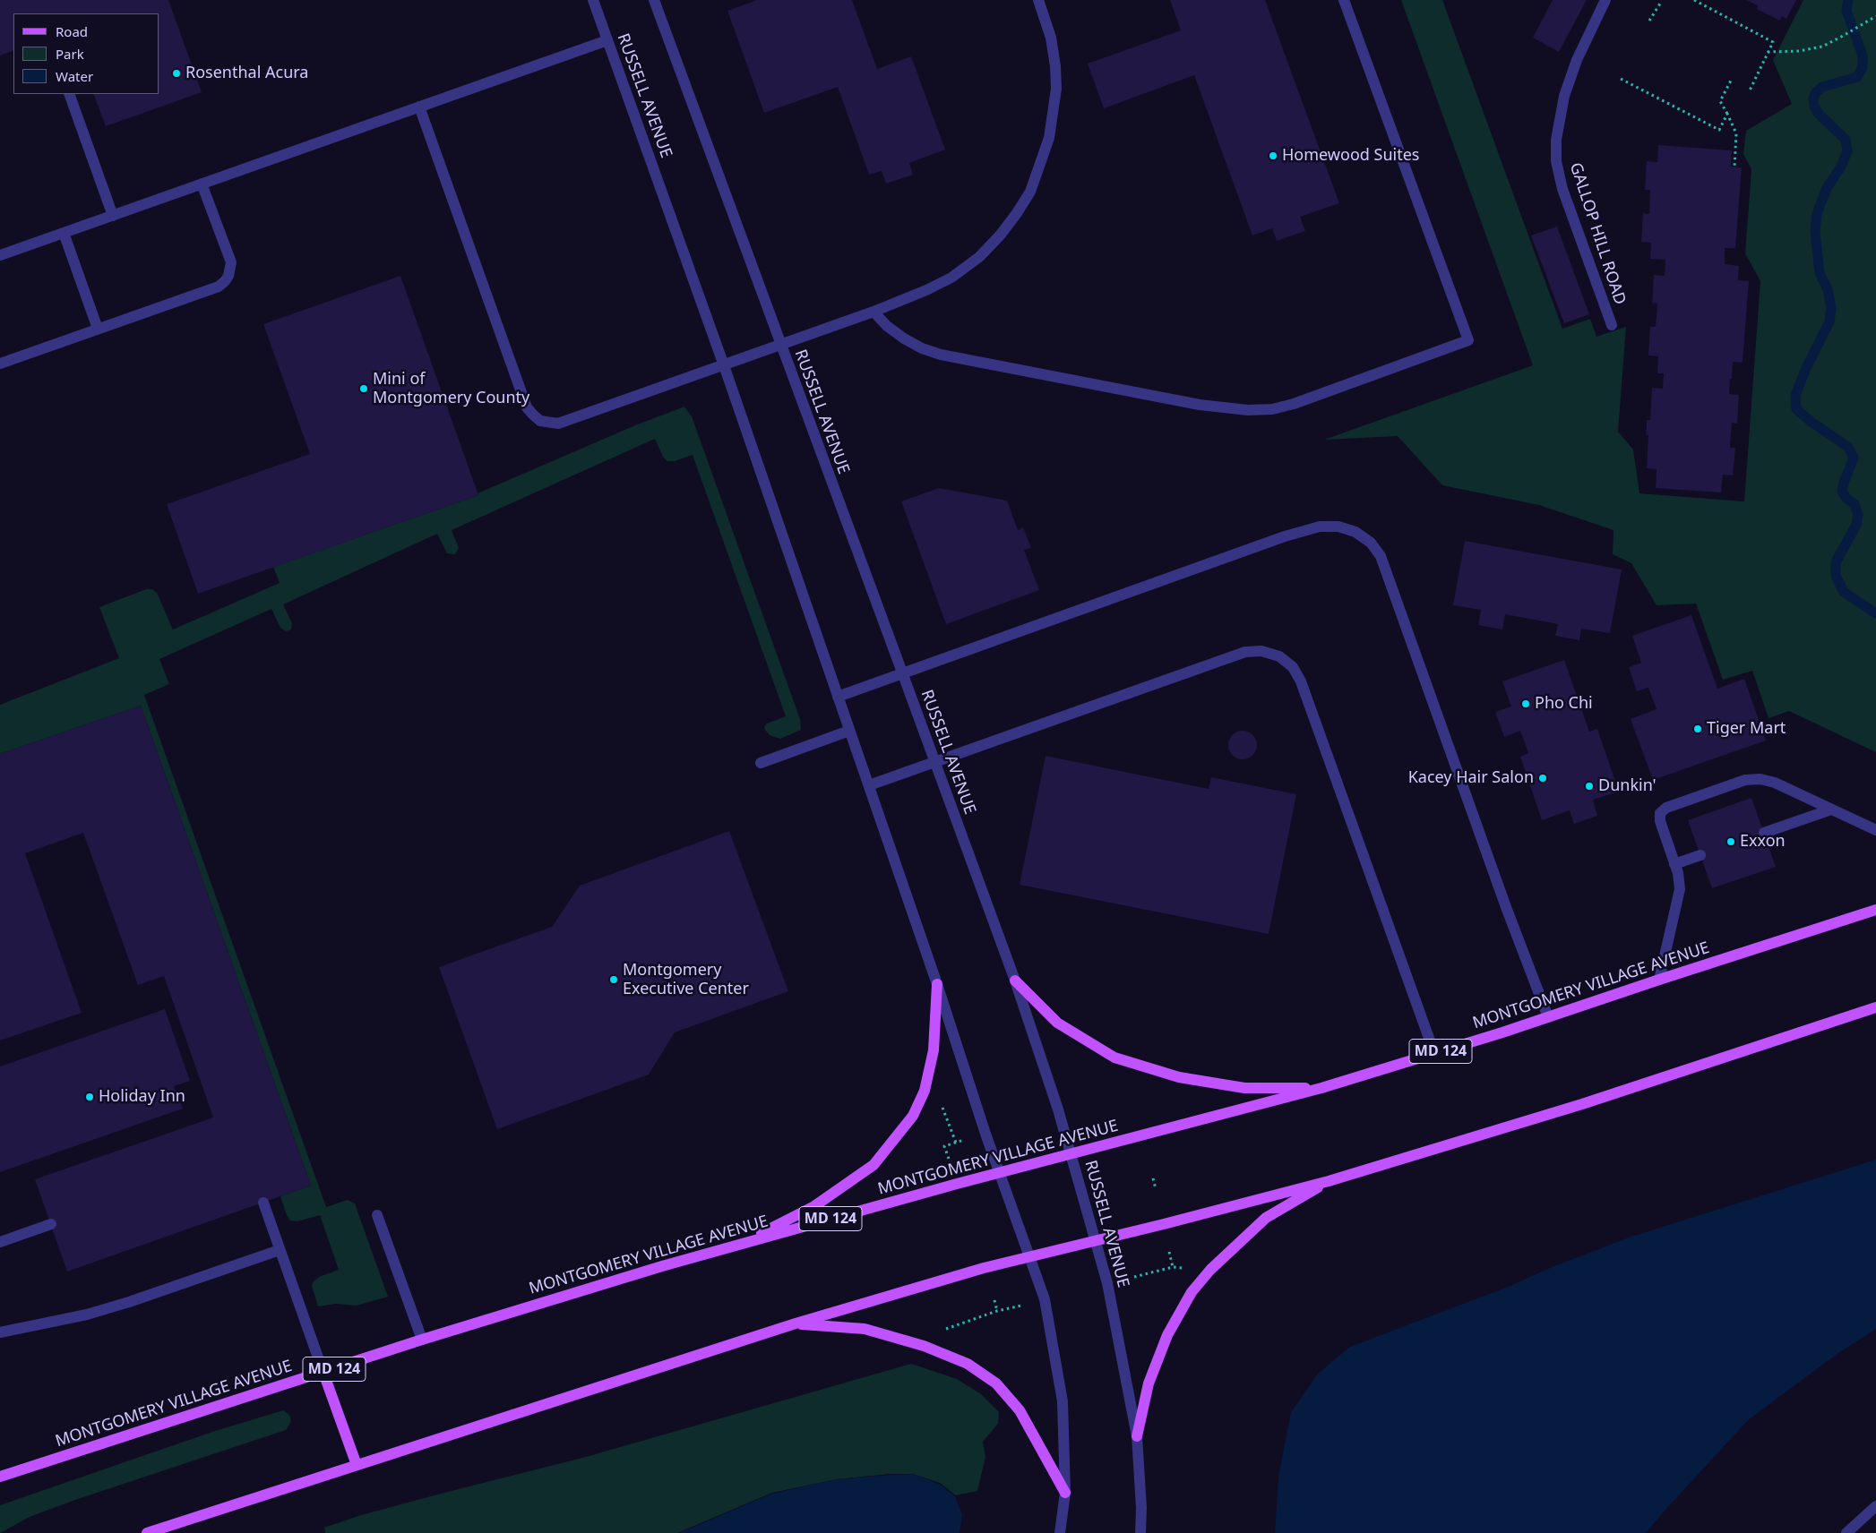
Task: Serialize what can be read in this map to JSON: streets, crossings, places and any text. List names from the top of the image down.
{
  "streets": {
    "main road": ["MONTGOMERY VILLAGE AVENUE", "MD 124"],
    "street": ["RUSSELL AVENUE", "GALLOP HILL ROAD"]
  },
  "crossings": [
    ["RUSSELL AVENUE", "MONTGOMERY VILLAGE AVENUE"]
  ],
  "places": [
    "Rosenthal Acura",
    "Homewood Suites",
    "Mini of Montgomery County",
    "Pho Chi",
    "Tiger Mart",
    "Kacey Hair Salon",
    "Dunkin'",
    "Exxon",
    "Montgomery Executive Center",
    "Holiday Inn"
  ],
  "legend": ["Road", "Park", "Water"]
}
